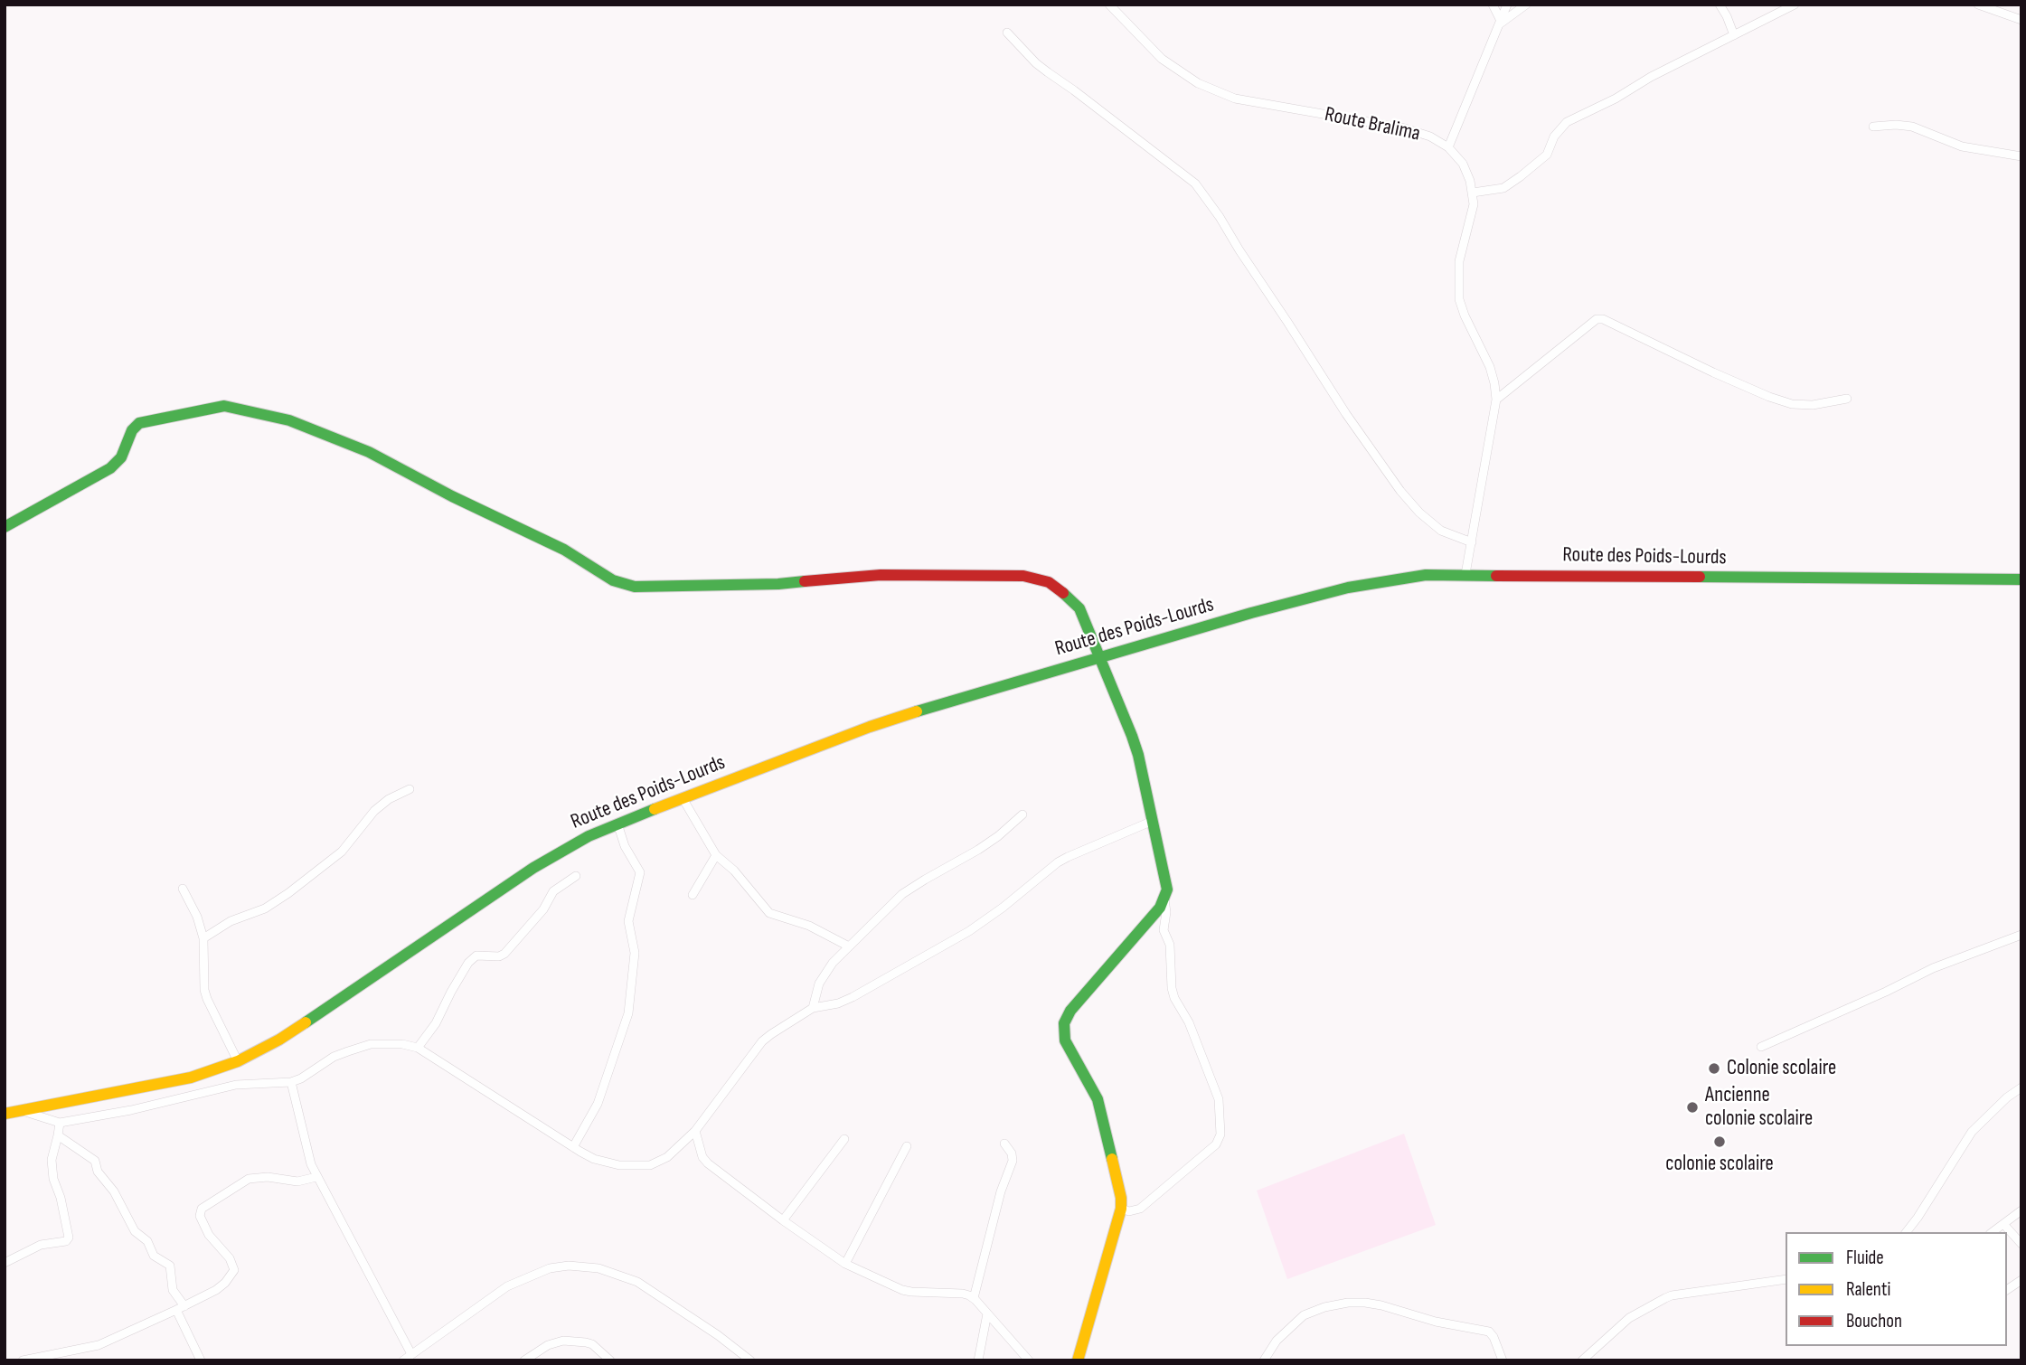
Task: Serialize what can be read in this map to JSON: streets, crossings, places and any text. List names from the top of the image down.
{
  "streets": {
    "street": ["Route Bralima", "Route des Poids-Lourds"]
  },
  "crossings": [
    ["Route Bralima", "Route des Poids-Lourds"]
  ],
  "places": ["Colonie scolaire", "Ancienne colonie scolaire", "colonie scolaire"],
  "legend": ["Fluide", "Ralenti", "Bouchon"]
}
